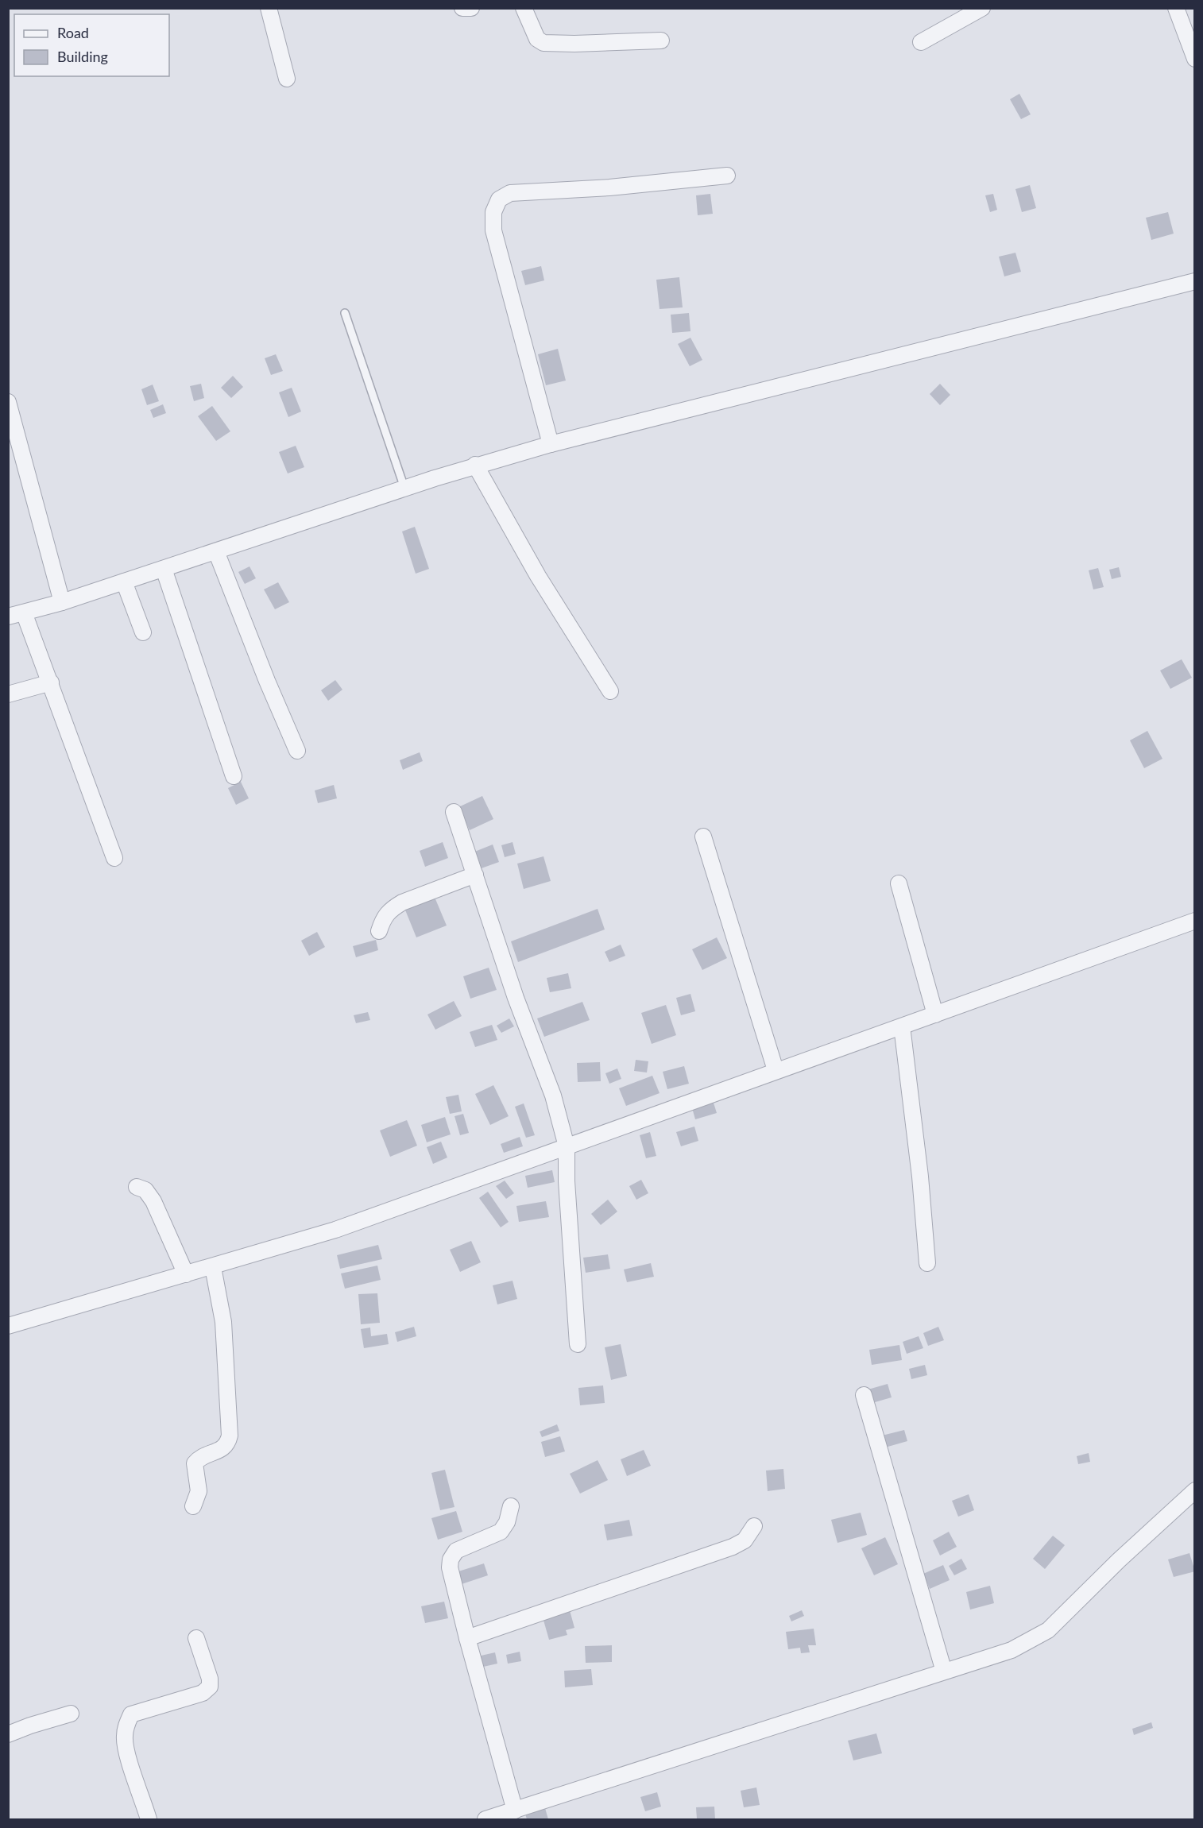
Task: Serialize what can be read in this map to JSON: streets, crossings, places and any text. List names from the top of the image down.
{
  "legend": ["Road", "Building"]
}
